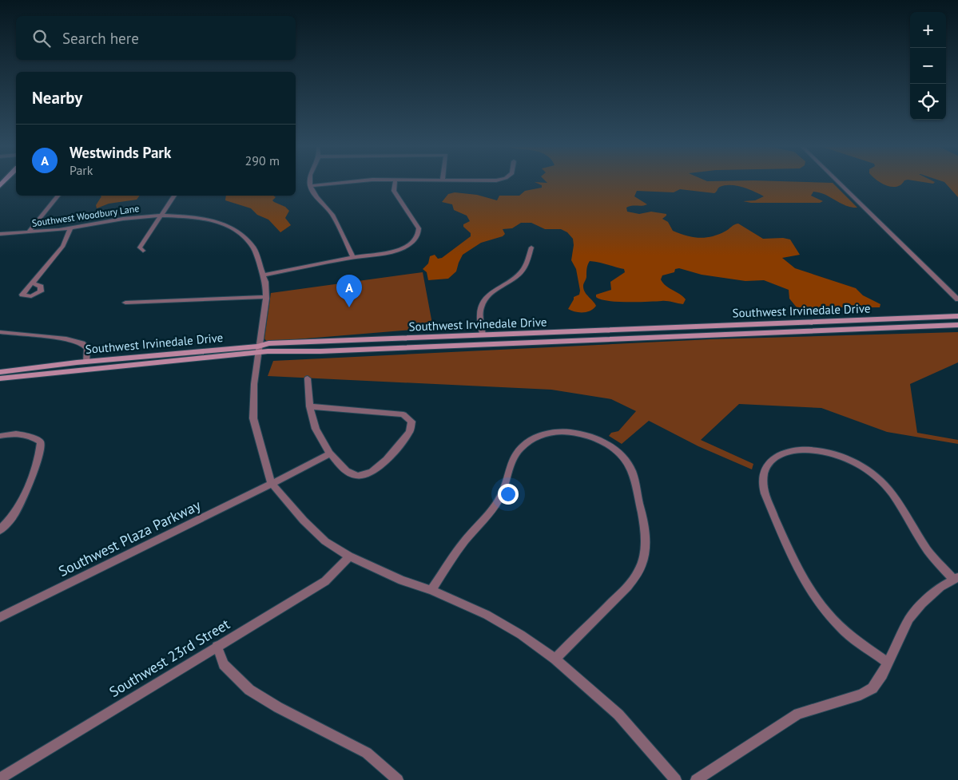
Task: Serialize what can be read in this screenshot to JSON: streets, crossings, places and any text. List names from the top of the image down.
{
  "streets": {
    "main road": ["Southwest Irvinedale Drive"],
    "street": ["Southwest Woodbury Lane", "Southwest Plaza Parkway", "Southwest 23rd Street"]
  },
  "crossings": [
    ["Southwest Woodbury Lane", "Southwest Irvinedale Drive"],
    ["Southwest Woodbury Lane", "Southwest Plaza Parkway"]
  ],
  "page": {
    "map_buttons": ["+", "−"],
    "search": "Search here",
    "heading": "Nearby",
    "list": [
      {
        "mark": "A",
        "name": "Westwinds Park",
        "note": "Park",
        "value": "290 m"
      }
    ],
    "pins": "A"
  }
}
